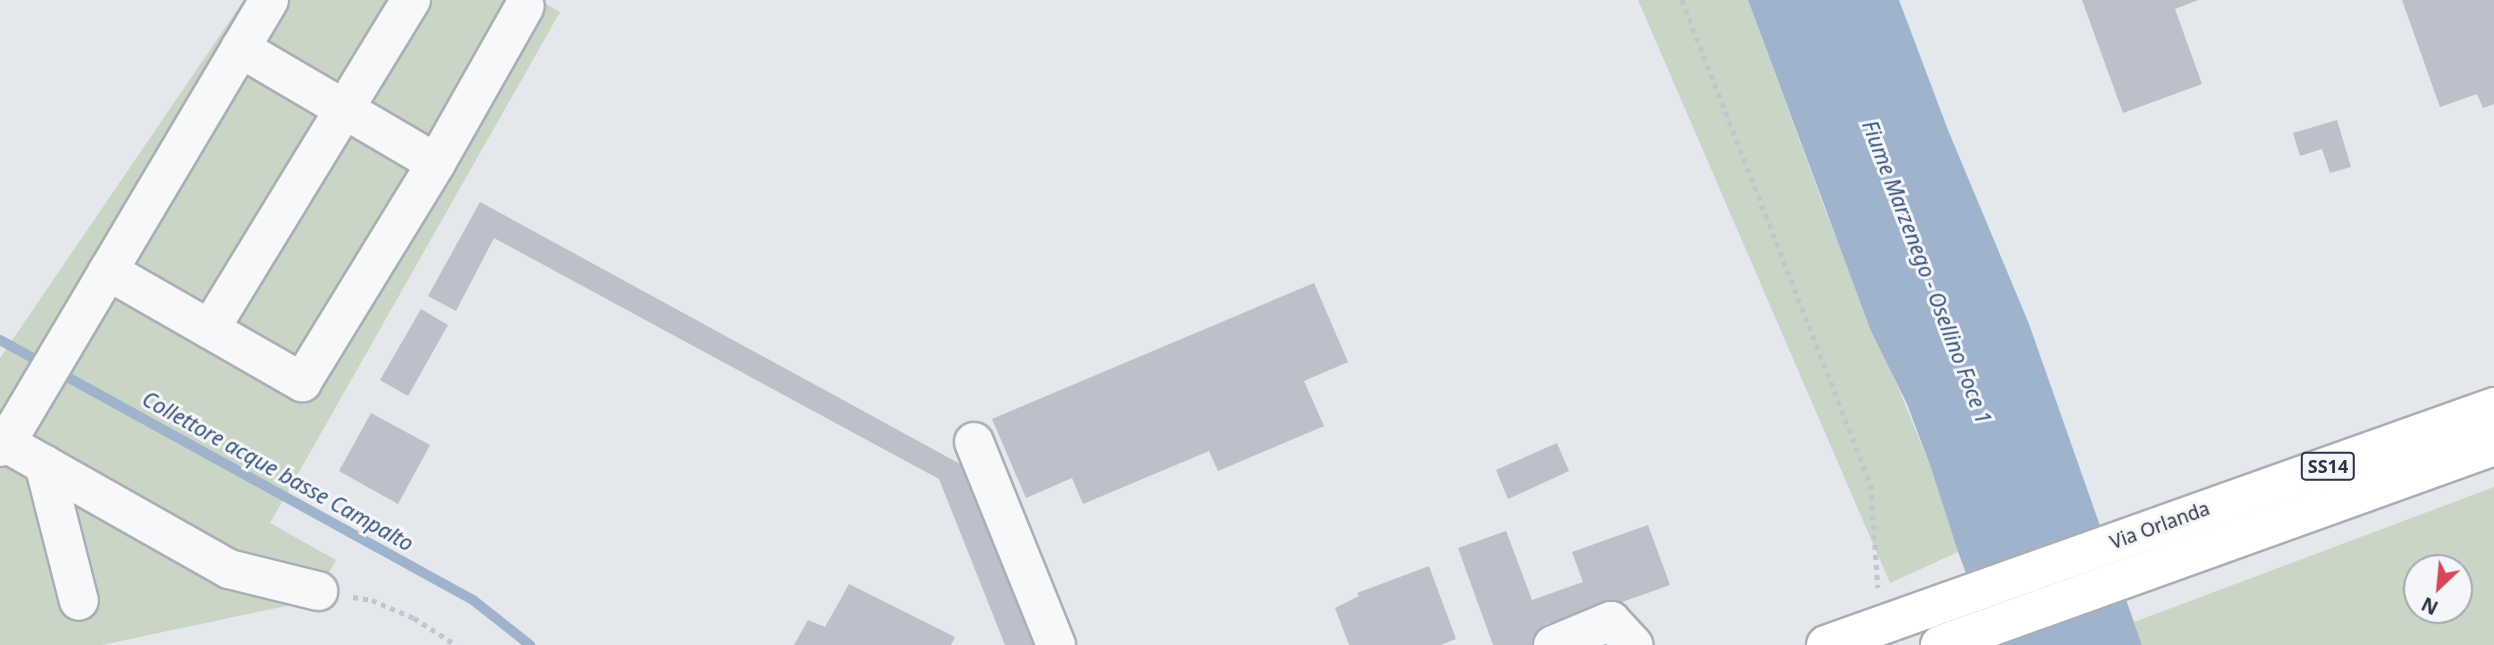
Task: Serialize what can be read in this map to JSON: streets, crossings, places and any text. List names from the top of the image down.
{
  "streets": {
    "main road": ["SS14", "Via Orlanda"]
  },
  "water": ["Fiume Marzenego - Osellino Foce 1", "Collettore acque basse Campalto"],
  "north": "bottom left"
}
